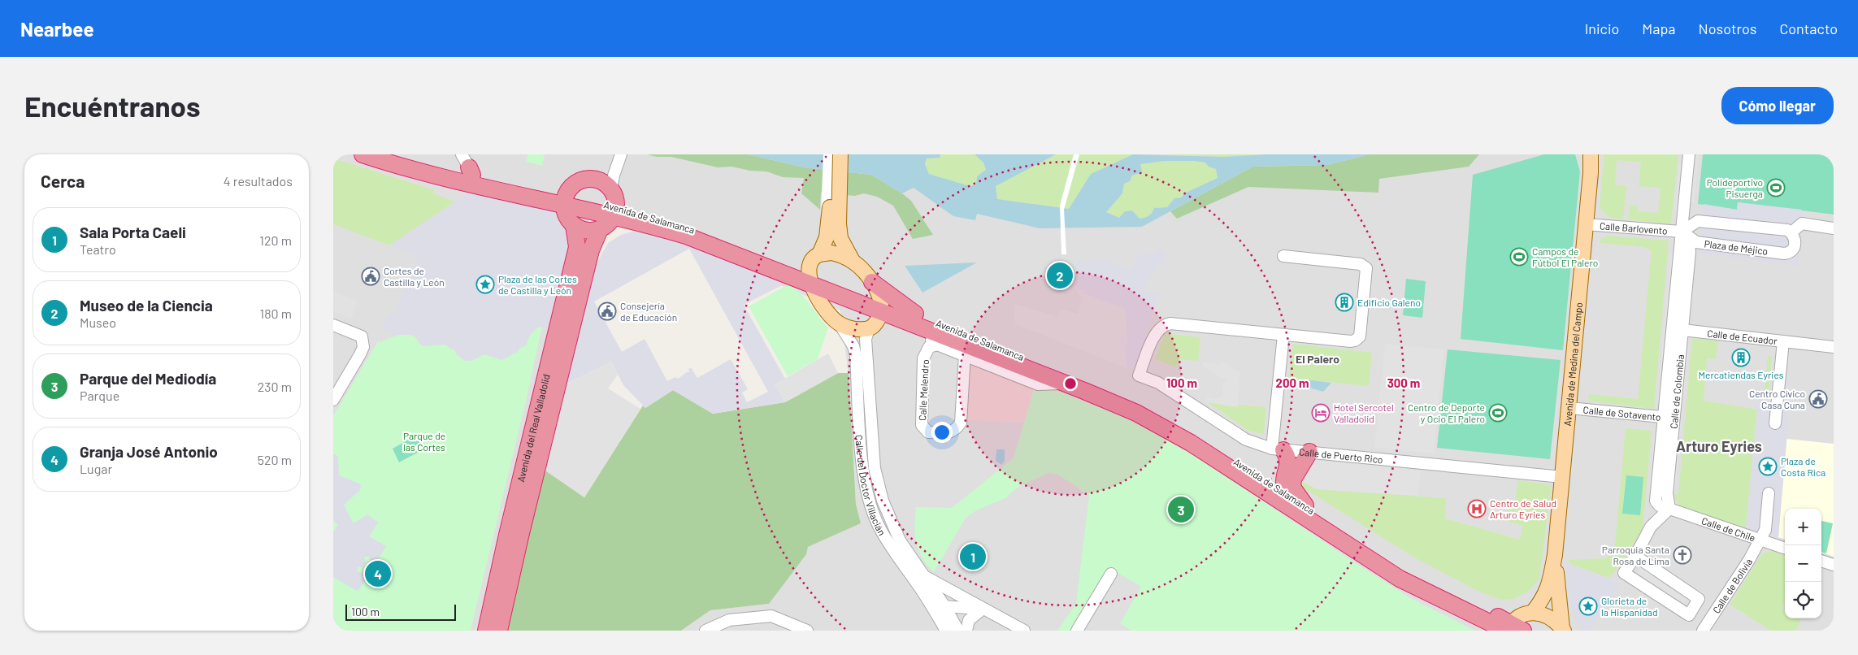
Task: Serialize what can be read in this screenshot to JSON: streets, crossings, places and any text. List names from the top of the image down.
{
  "streets": {
    "highway": ["Avenida de Salamanca", "Avenida del Real Valladolid"],
    "main road": ["Avenida de Medina del Campo"],
    "street": [
      "Calle Barlovento",
      "Plaza de Méjico",
      "Calle de Ecuador",
      "Calle Melendro",
      "Calle de Colombia",
      "Calle de Sotavento",
      "Calle de Puerto Rico",
      "Calle del Doctor Villacián",
      "Calle de Chile",
      "Calle de Bolivia"
    ]
  },
  "crossings": [
    ["Avenida de Salamanca", "Calle Melendro"],
    ["Avenida de Salamanca", "Avenida del Real Valladolid"],
    ["Calle Barlovento", "Plaza de Méjico"],
    ["Calle Barlovento", "Avenida de Medina del Campo"],
    ["Calle Barlovento", "Calle de Colombia"],
    ["Plaza de Méjico", "Calle de Colombia"],
    ["Calle de Ecuador", "Calle de Colombia"],
    ["Avenida de Medina del Campo", "Calle de Sotavento"],
    ["Avenida de Medina del Campo", "Calle de Puerto Rico"],
    ["Calle de Colombia", "Calle de Sotavento"],
    ["Calle de Colombia", "Calle de Chile"],
    ["Calle de Chile", "Calle de Bolivia"]
  ],
  "districts": ["El Palero", "Arturo Eyries"],
  "parks": ["Parque de las Cortes"],
  "places": {
    "sports": ["Polideportivo Pisuerga", "Campos de Fútbol El Palero", "Centro de Deporte y Ocio El Palero"],
    "public building": ["Cortes de Castilla y León", "Consejería de Educación", "Centro Cívico Casa Cuna"],
    "place": ["Plaza de las Cortes de Castilla y León", "Plaza de Costa Rica", "Glorieta de la Hispanidad"],
    "building": ["Edificio Galeno", "Mercatiendas Eyries"],
    "hotel": ["Hotel Sercotel Valladolid"],
    "hospital": ["Centro de Salud Arturo Eyries"],
    "church": ["Parroquia Santa Rosa de Lima"]
  },
  "scale_bar": "100 m",
  "page": {
    "header": "Nearbee",
    "nav": [
      "Inicio",
      "Mapa",
      "Nosotros",
      "Contacto"
    ],
    "buttons": "Cómo llegar",
    "title": "Encuéntranos",
    "heading": ["Cerca", "4 resultados"],
    "list": [
      {
        "mark": "1",
        "name": "Sala Porta Caeli",
        "note": "Teatro",
        "value": "120 m"
      },
      {
        "mark": "2",
        "name": "Museo de la Ciencia",
        "note": "Museo",
        "value": "180 m"
      },
      {
        "mark": "3",
        "name": "Parque del Mediodía",
        "note": "Parque",
        "value": "230 m"
      },
      {
        "mark": "4",
        "name": "Granja José Antonio",
        "note": "Lugar",
        "value": "520 m"
      }
    ],
    "pins": [
      "2",
      "3",
      "1",
      "4"
    ],
    "map_buttons": ["+", "−"],
    "scale": "100 m"
  },
  "rings": ["100 m", "200 m", "300 m"]
}
